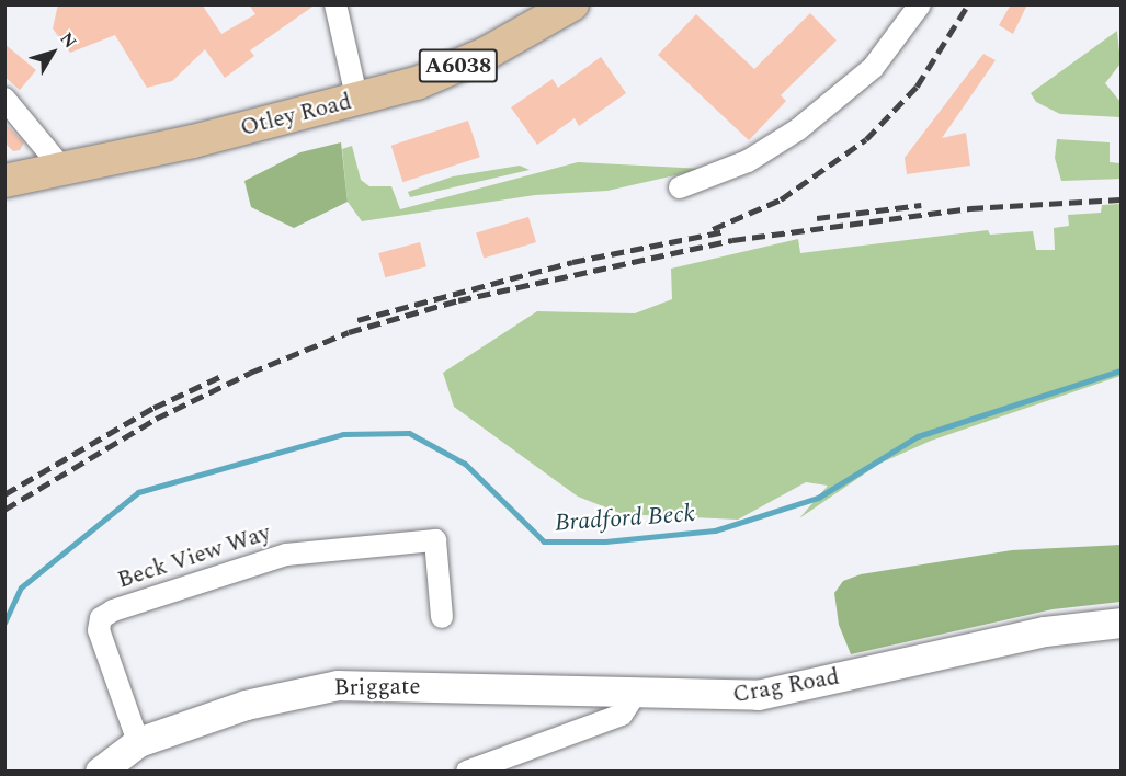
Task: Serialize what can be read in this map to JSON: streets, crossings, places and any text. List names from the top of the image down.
{
  "streets": {
    "main road": [
      "A6038",
      "Otley Road",
      "Crag Road",
      "Briggate"
    ],
    "street": ["Beck View Way"]
  },
  "crossings": [
    ["Beck View Way", "Briggate"],
    ["Crag Road", "Briggate"]
  ],
  "water": ["Bradford Beck"],
  "north": "top right"
}
